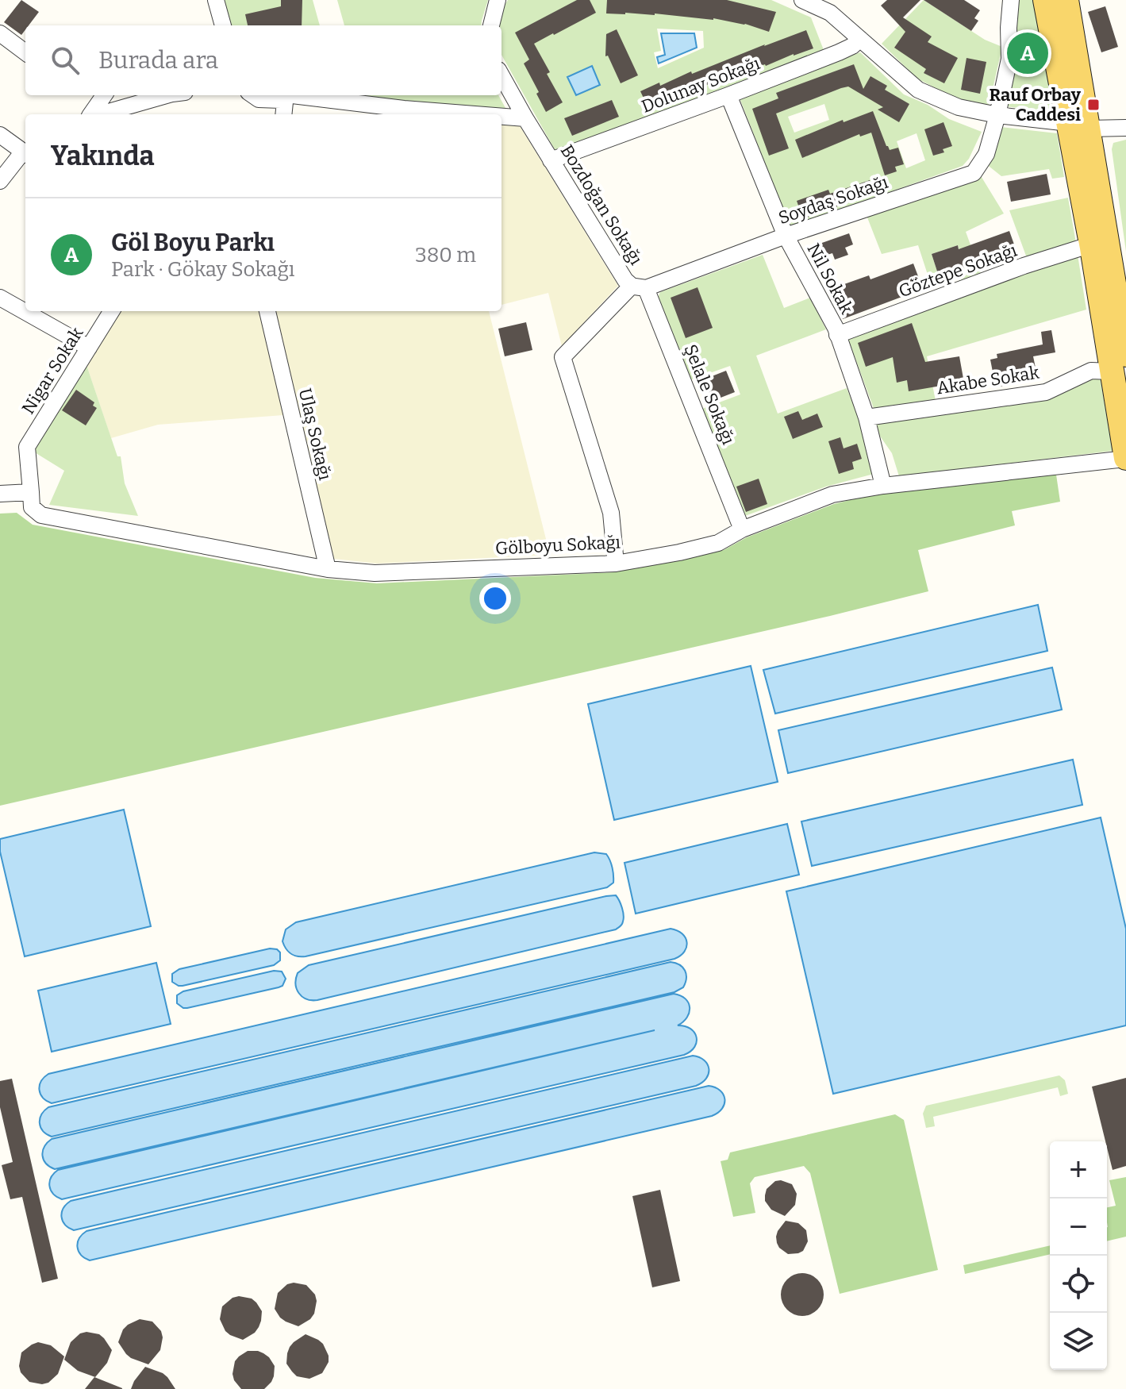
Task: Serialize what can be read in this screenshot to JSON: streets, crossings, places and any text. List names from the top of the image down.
{
  "streets": {
    "street": [
      "Dolunay Sokağı",
      "Soydaş Sokağı",
      "Bozdoğan Sokağı",
      "Göztepe Sokağı",
      "Nil Sokak",
      "Nigar Sokak",
      "Akabe Sokak",
      "Şelale Sokağı",
      "Ulaş Sokağı",
      "Gölboyu Sokağı"
    ]
  },
  "crossings": [
    ["Dolunay Sokağı", "Bozdoğan Sokağı"],
    ["Dolunay Sokağı", "Nil Sokak"],
    ["Soydaş Sokağı", "Bozdoğan Sokağı"],
    ["Soydaş Sokağı", "Nil Sokak"],
    ["Soydaş Sokağı", "Şelale Sokağı"],
    ["Bozdoğan Sokağı", "Şelale Sokağı"],
    ["Bozdoğan Sokağı", "Gölboyu Sokağı"],
    ["Göztepe Sokağı", "Nil Sokak"],
    ["Nil Sokak", "Akabe Sokak"],
    ["Nil Sokak", "Gölboyu Sokağı"],
    ["Nigar Sokak", "Gölboyu Sokağı"],
    ["Şelale Sokağı", "Gölboyu Sokağı"],
    ["Ulaş Sokağı", "Gölboyu Sokağı"]
  ],
  "places": {
    "transit": ["Rauf Orbay Caddesi"]
  },
  "page": {
    "search": "Burada ara",
    "pins": "A",
    "heading": "Yakında",
    "list": [
      {
        "mark": "A",
        "name": "Göl Boyu Parkı",
        "note": "Park · Gökay Sokağı",
        "value": "380 m"
      }
    ],
    "map_buttons": ["+", "−"]
  }
}
